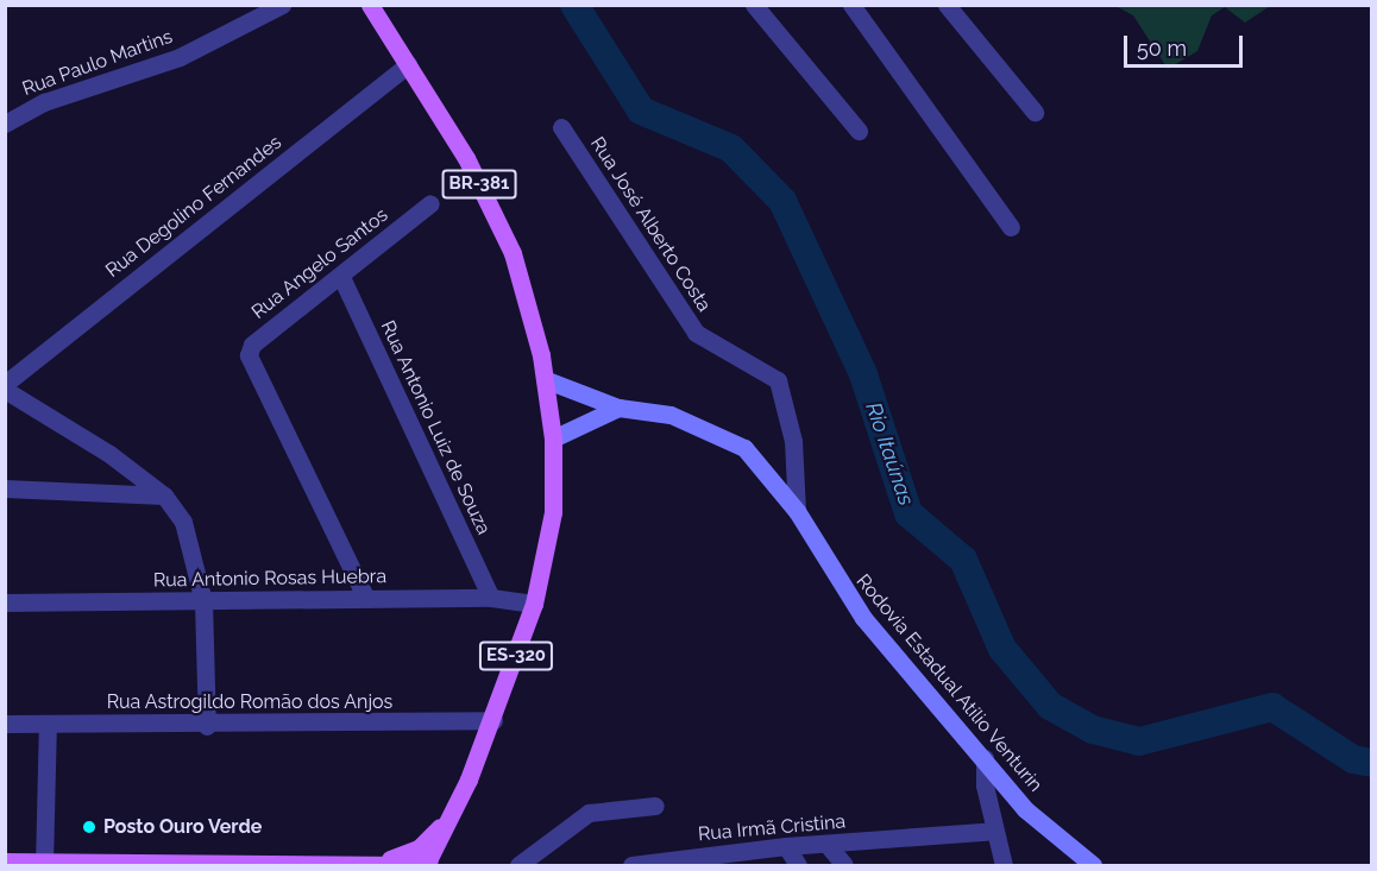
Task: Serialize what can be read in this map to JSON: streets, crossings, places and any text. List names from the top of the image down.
{
  "streets": {
    "main road": ["BR-381", "ES-320", "Rodovia Estadual Atílio Venturin"],
    "street": [
      "Rua Paulo Martins",
      "Rua Degolino Fernandes",
      "Rua José Alberto Costa",
      "Rua Angelo Santos",
      "Rua Antonio Luiz de Souza",
      "Rua Antonio Rosas Huebra",
      "Rua Astrogildo Romão dos Anjos",
      "Rua Irmã Cristina"
    ]
  },
  "crossings": [
    ["BR-381", "Rua Degolino Fernandes"],
    ["BR-381", "ES-320"],
    ["BR-381", "Rodovia Estadual Atílio Venturin"],
    ["Rua José Alberto Costa", "Rodovia Estadual Atílio Venturin"],
    ["Rua Angelo Santos", "Rua Antonio Luiz de Souza"],
    ["Rua Angelo Santos", "Rua Antonio Rosas Huebra"],
    ["Rua Antonio Luiz de Souza", "Rua Antonio Rosas Huebra"],
    ["Rua Antonio Rosas Huebra", "ES-320"],
    ["ES-320", "Rua Astrogildo Romão dos Anjos"]
  ],
  "water": ["Rio Itaúnas"],
  "places": ["Posto Ouro Verde"],
  "scale_bar": "50 m"
}
